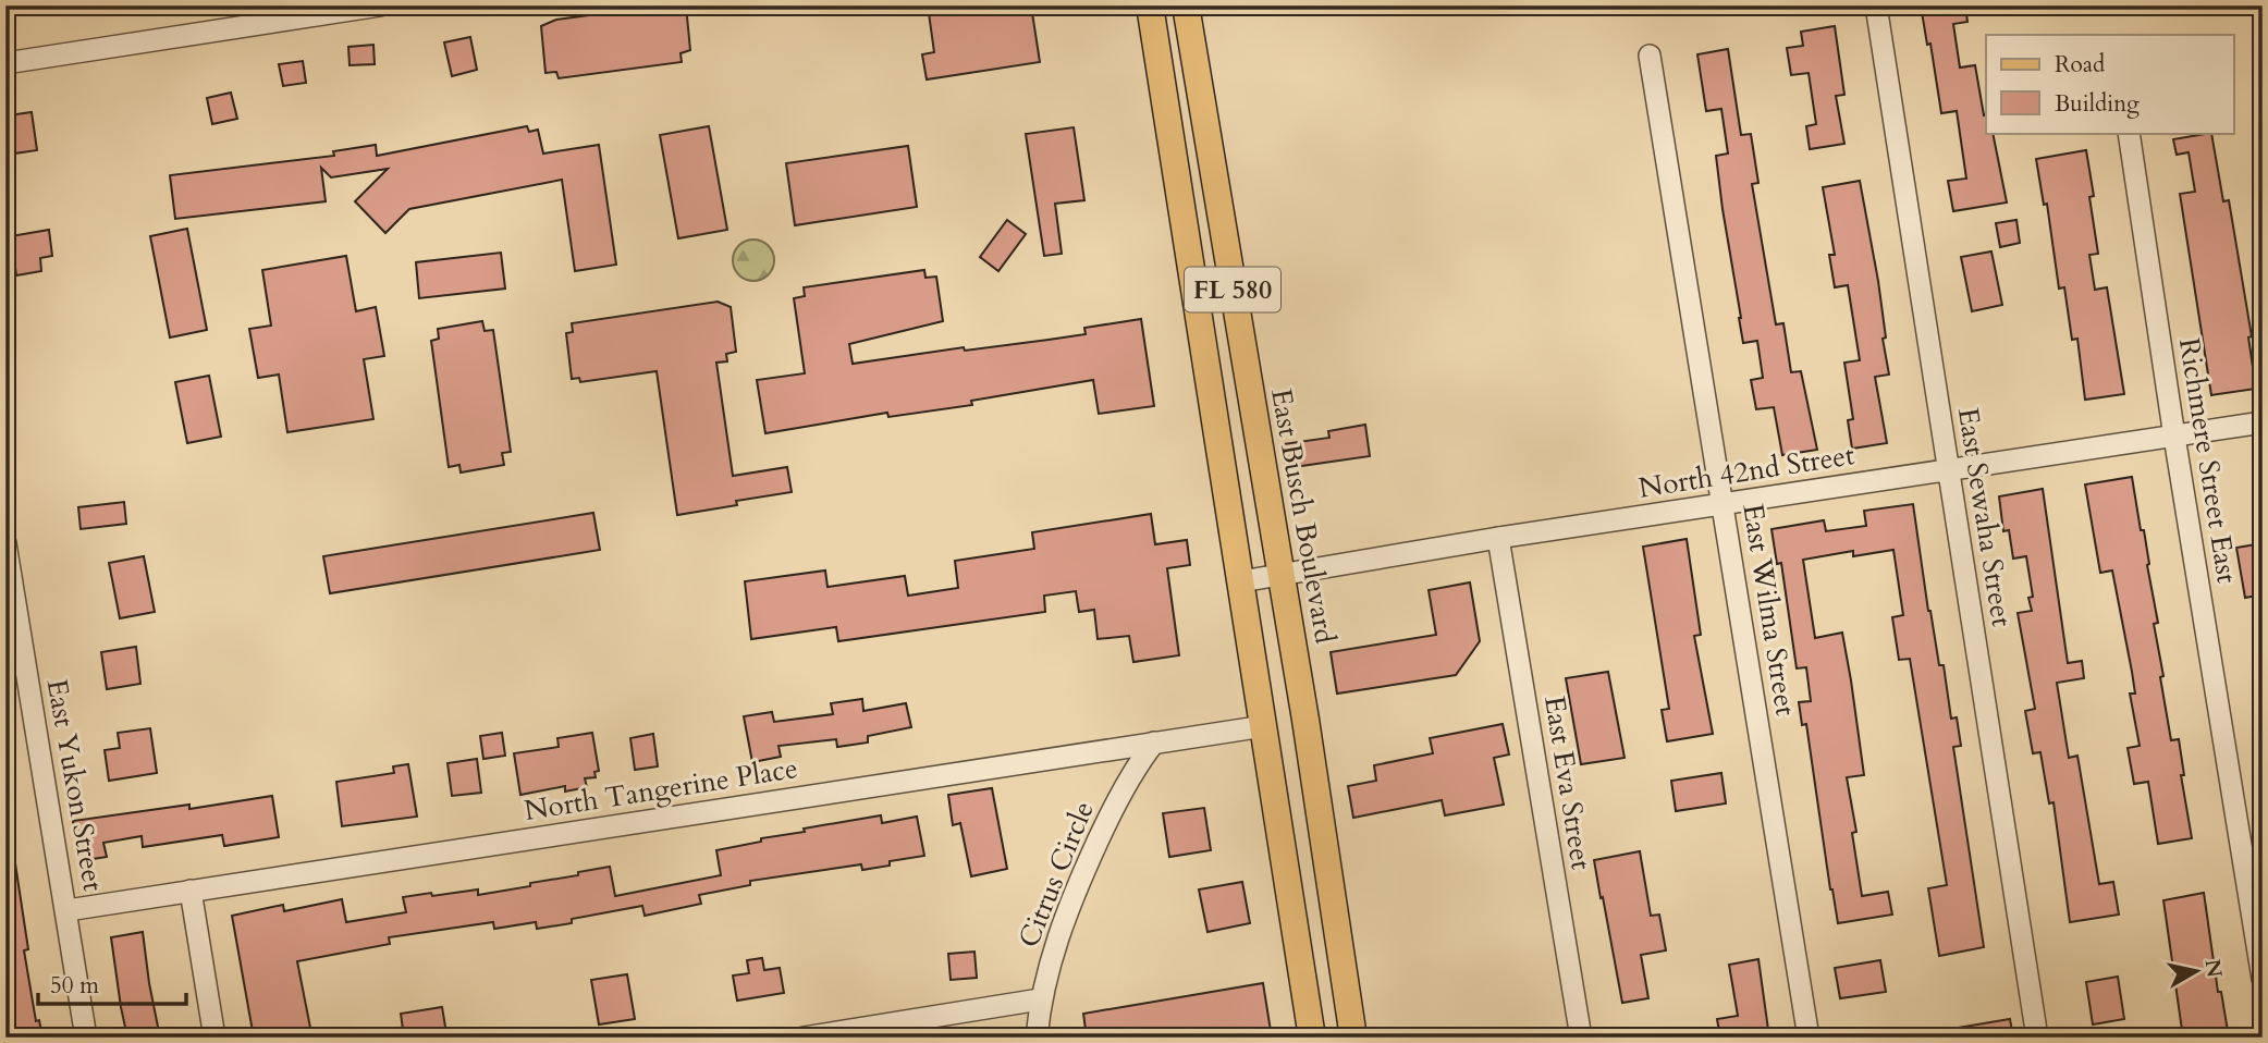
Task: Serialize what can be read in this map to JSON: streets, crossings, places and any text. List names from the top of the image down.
{
  "streets": {
    "main road": ["FL 580", "East Busch Boulevard"],
    "street": [
      "Richmere Street East",
      "North 42nd Street",
      "East Sewaha Street",
      "East Wilma Street",
      "East Eva Street",
      "East Yukon Street",
      "North Tangerine Place",
      "Citrus Circle"
    ]
  },
  "crossings": [
    ["FL 580", "North 42nd Street"],
    ["FL 580", "North Tangerine Place"],
    ["Richmere Street East", "North 42nd Street"],
    ["North 42nd Street", "East Busch Boulevard"],
    ["North 42nd Street", "East Sewaha Street"],
    ["North 42nd Street", "East Wilma Street"],
    ["North 42nd Street", "East Eva Street"],
    ["East Yukon Street", "North Tangerine Place"],
    ["North Tangerine Place", "Citrus Circle"]
  ],
  "legend": ["Road", "Building"],
  "scale_bar": "50 m",
  "north": "right"
}
